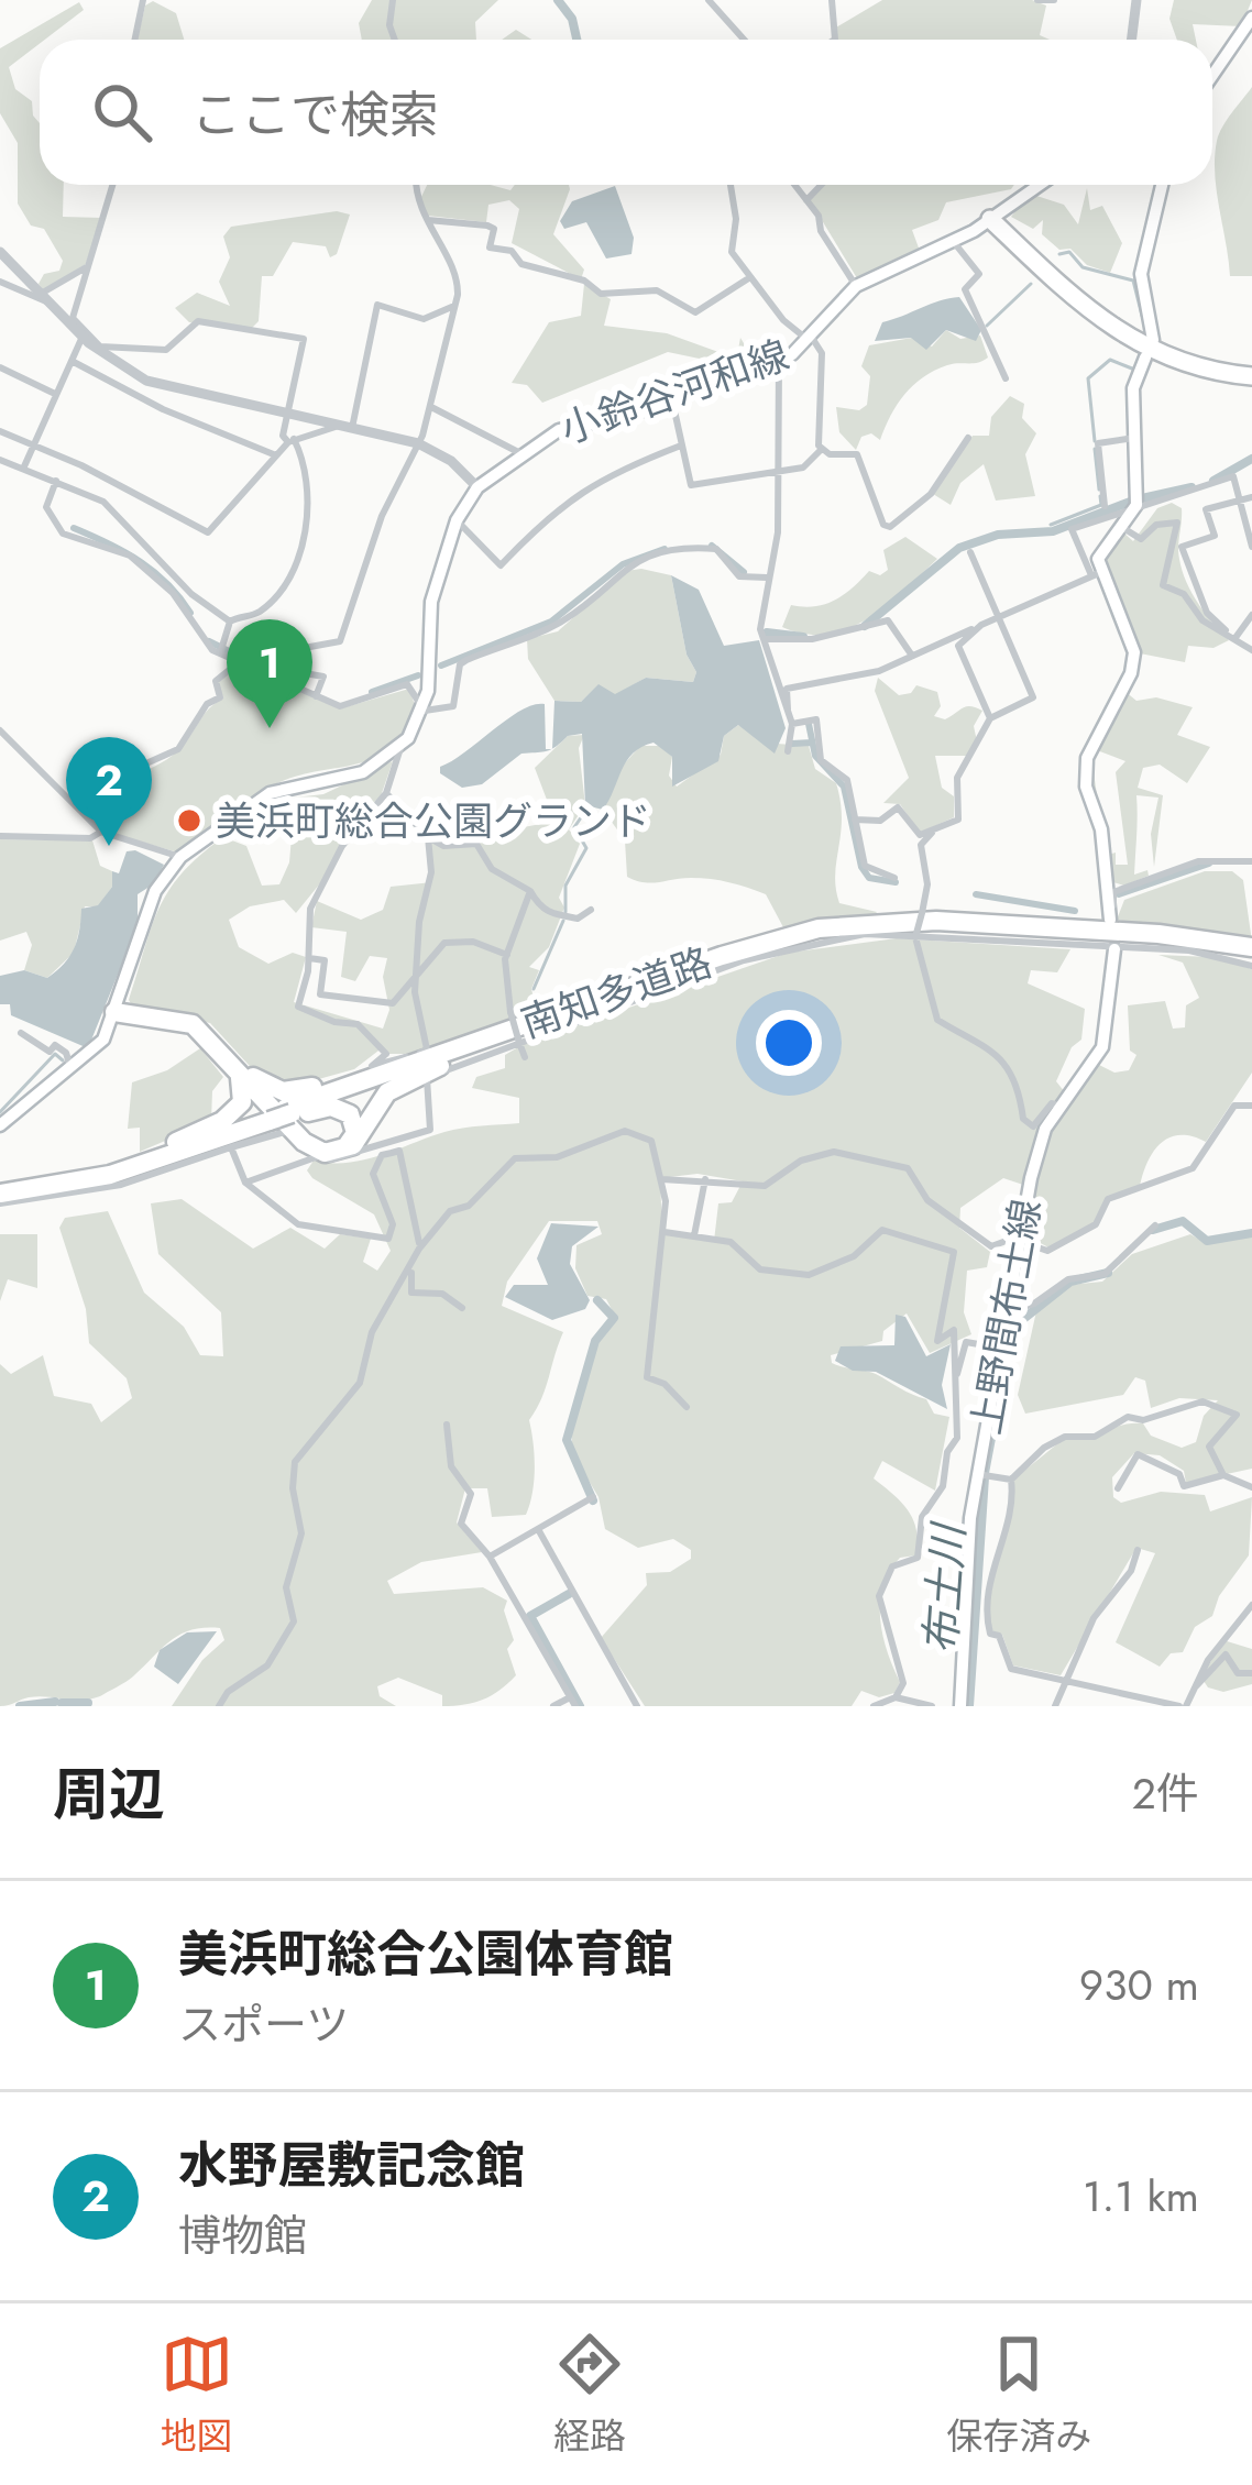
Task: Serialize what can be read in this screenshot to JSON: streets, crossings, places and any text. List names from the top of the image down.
{
  "streets": {
    "highway": ["南知多道路"],
    "main road": ["小鈴谷河和線", "上野間布土線"]
  },
  "water": ["布土川"],
  "places": ["美浜町総合公園グランド"],
  "page": {
    "search": "ここで検索",
    "pins": ["1", "2"],
    "heading": ["周辺", "2件"],
    "list": [
      {
        "mark": "1",
        "name": "美浜町総合公園体育館",
        "note": "スポーツ",
        "value": "930 m"
      },
      {
        "mark": "2",
        "name": "水野屋敷記念館",
        "note": "博物館",
        "value": "1.1 km"
      }
    ],
    "nav": ["地図", "経路", "保存済み"]
  }
}
